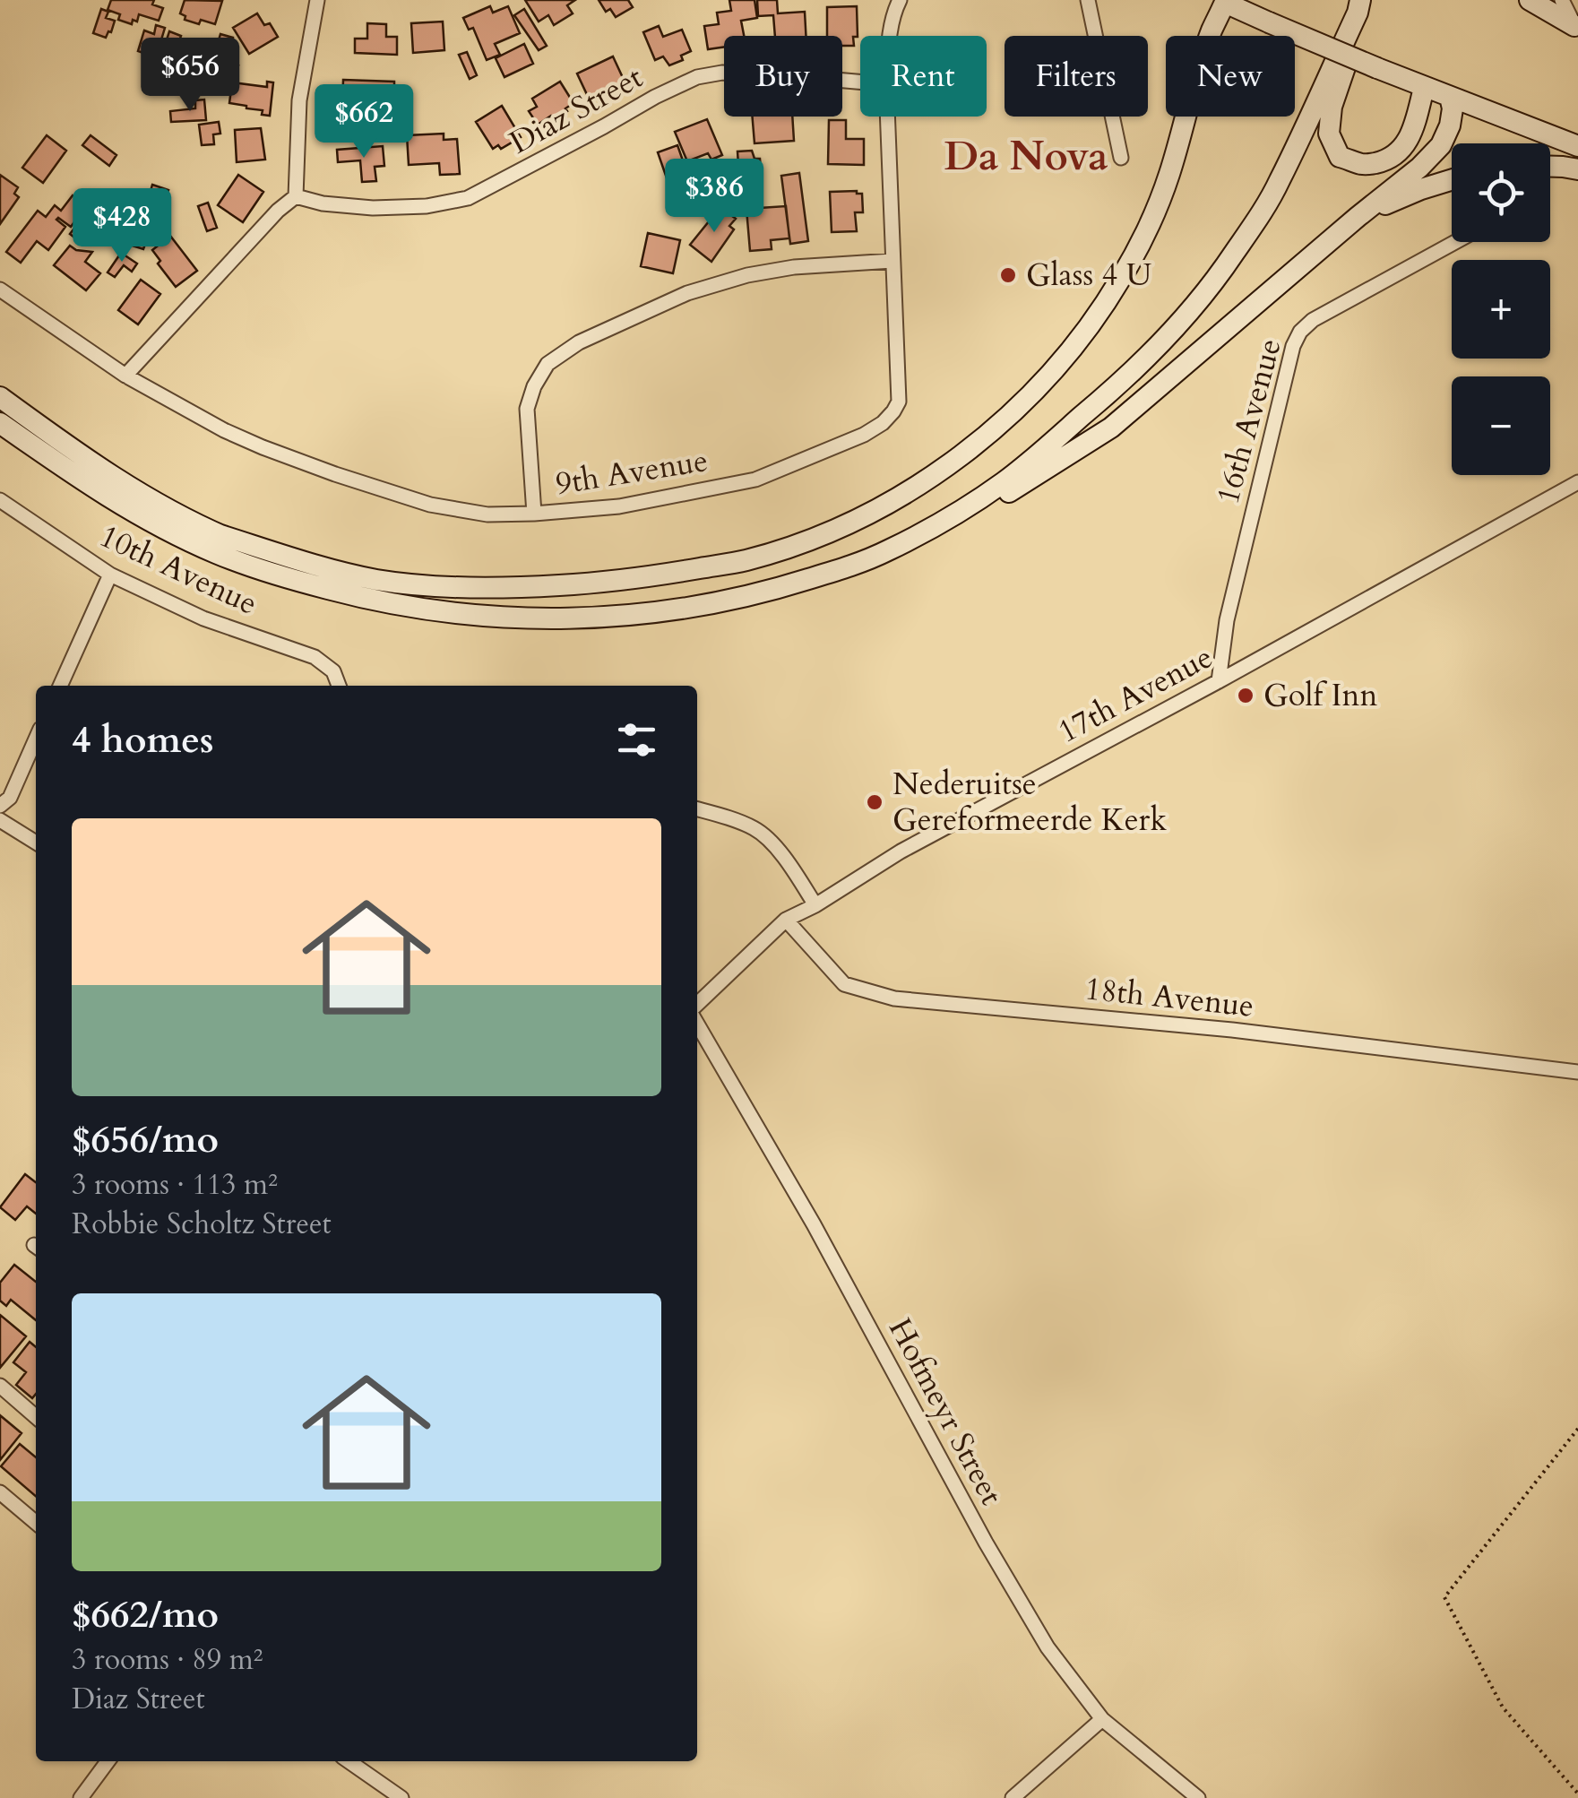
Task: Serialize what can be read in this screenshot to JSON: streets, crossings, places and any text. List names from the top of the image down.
{
  "streets": {
    "street": [
      "Diaz Street",
      "16th Avenue",
      "9th Avenue",
      "10th Avenue",
      "17th Avenue",
      "18th Avenue",
      "Hofmeyr Street"
    ]
  },
  "crossings": [
    ["16th Avenue", "17th Avenue"],
    ["17th Avenue", "18th Avenue"]
  ],
  "districts": ["Da Nova"],
  "places": ["Glass 4 U", "Golf Inn", "Nederuitse Gereformeerde Kerk"],
  "page": {
    "chip": [
      "Buy",
      "Rent",
      "Filters",
      "New"
    ],
    "price": [
      "$656",
      "$662",
      "$386",
      "$428"
    ],
    "map_buttons": ["+", "−"],
    "heading": "4 homes",
    "list": [
      {
        "name": "$656/mo",
        "note": "3 rooms · 113 m² · Robbie Scholtz Street"
      },
      {
        "name": "$662/mo",
        "note": "3 rooms · 89 m² · Diaz Street"
      }
    ]
  }
}
